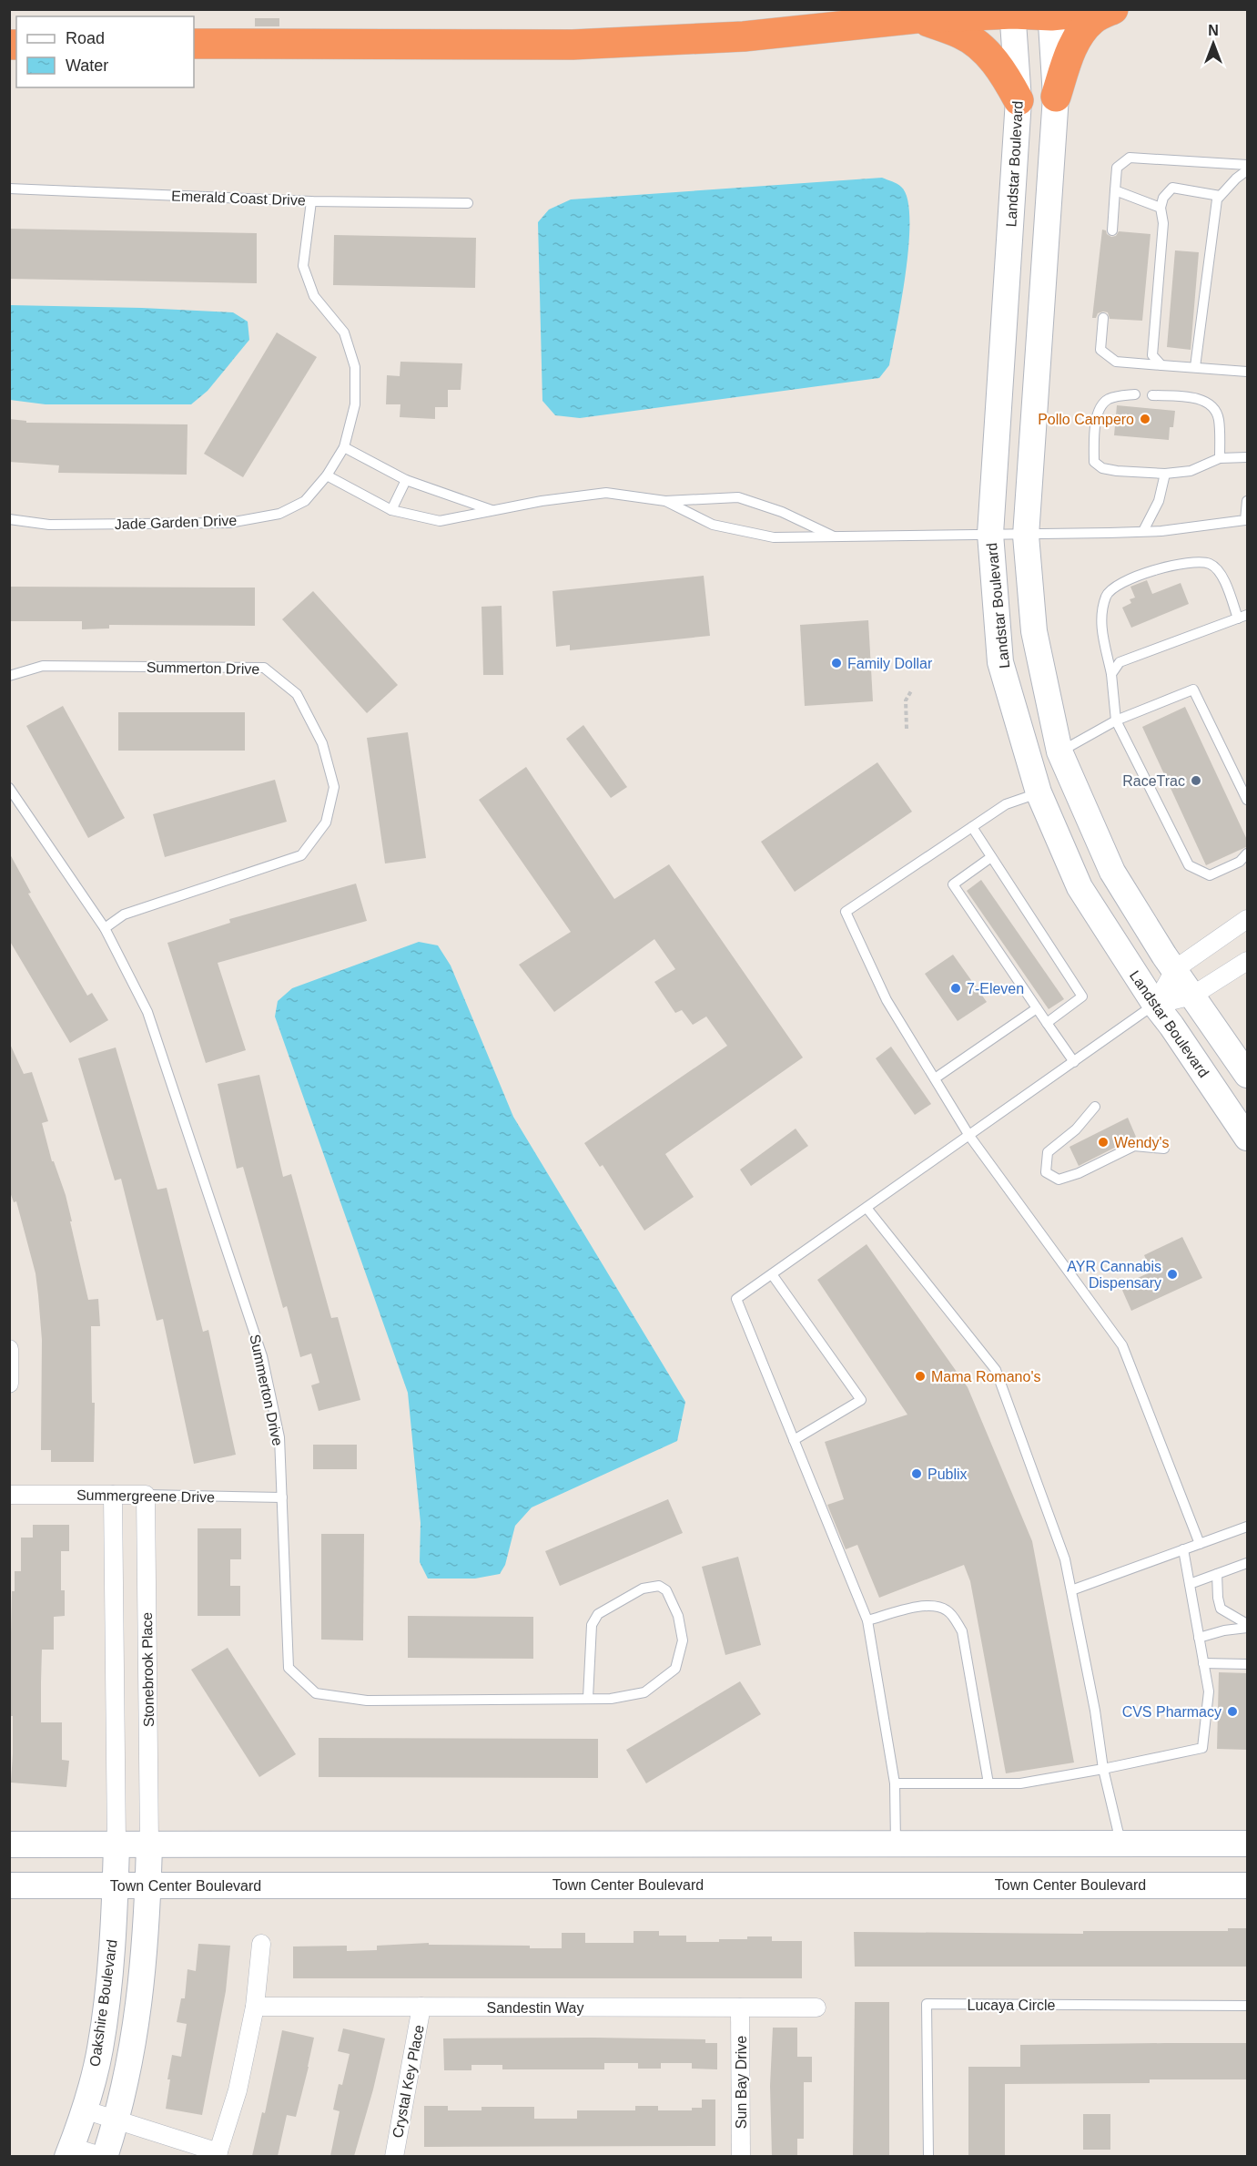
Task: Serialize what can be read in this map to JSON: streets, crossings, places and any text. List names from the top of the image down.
{
  "streets": {
    "main road": ["Landstar Boulevard", "Town Center Boulevard", "Oakshire Boulevard"],
    "street": [
      "Summergreene Drive",
      "Stonebrook Place",
      "Sandestin Way",
      "Crystal Key Place",
      "Sun Bay Drive"
    ],
    "lane": [
      "Emerald Coast Drive",
      "Jade Garden Drive",
      "Summerton Drive",
      "Lucaya Circle"
    ]
  },
  "crossings": [
    ["Emerald Coast Drive", "Jade Garden Drive"],
    ["Summerton Drive", "Summergreene Drive"],
    ["Summergreene Drive", "Stonebrook Place"],
    ["Town Center Boulevard", "Oakshire Boulevard"],
    ["Sandestin Way", "Crystal Key Place"],
    ["Sandestin Way", "Sun Bay Drive"]
  ],
  "places": [
    "Pollo Campero",
    "Family Dollar",
    "RaceTrac",
    "7-Eleven",
    "Wendy's",
    "AYR Cannabis Dispensary",
    "Mama Romano's",
    "Publix",
    "CVS Pharmacy"
  ],
  "legend": ["Road", "Water"],
  "north": "top"
}
